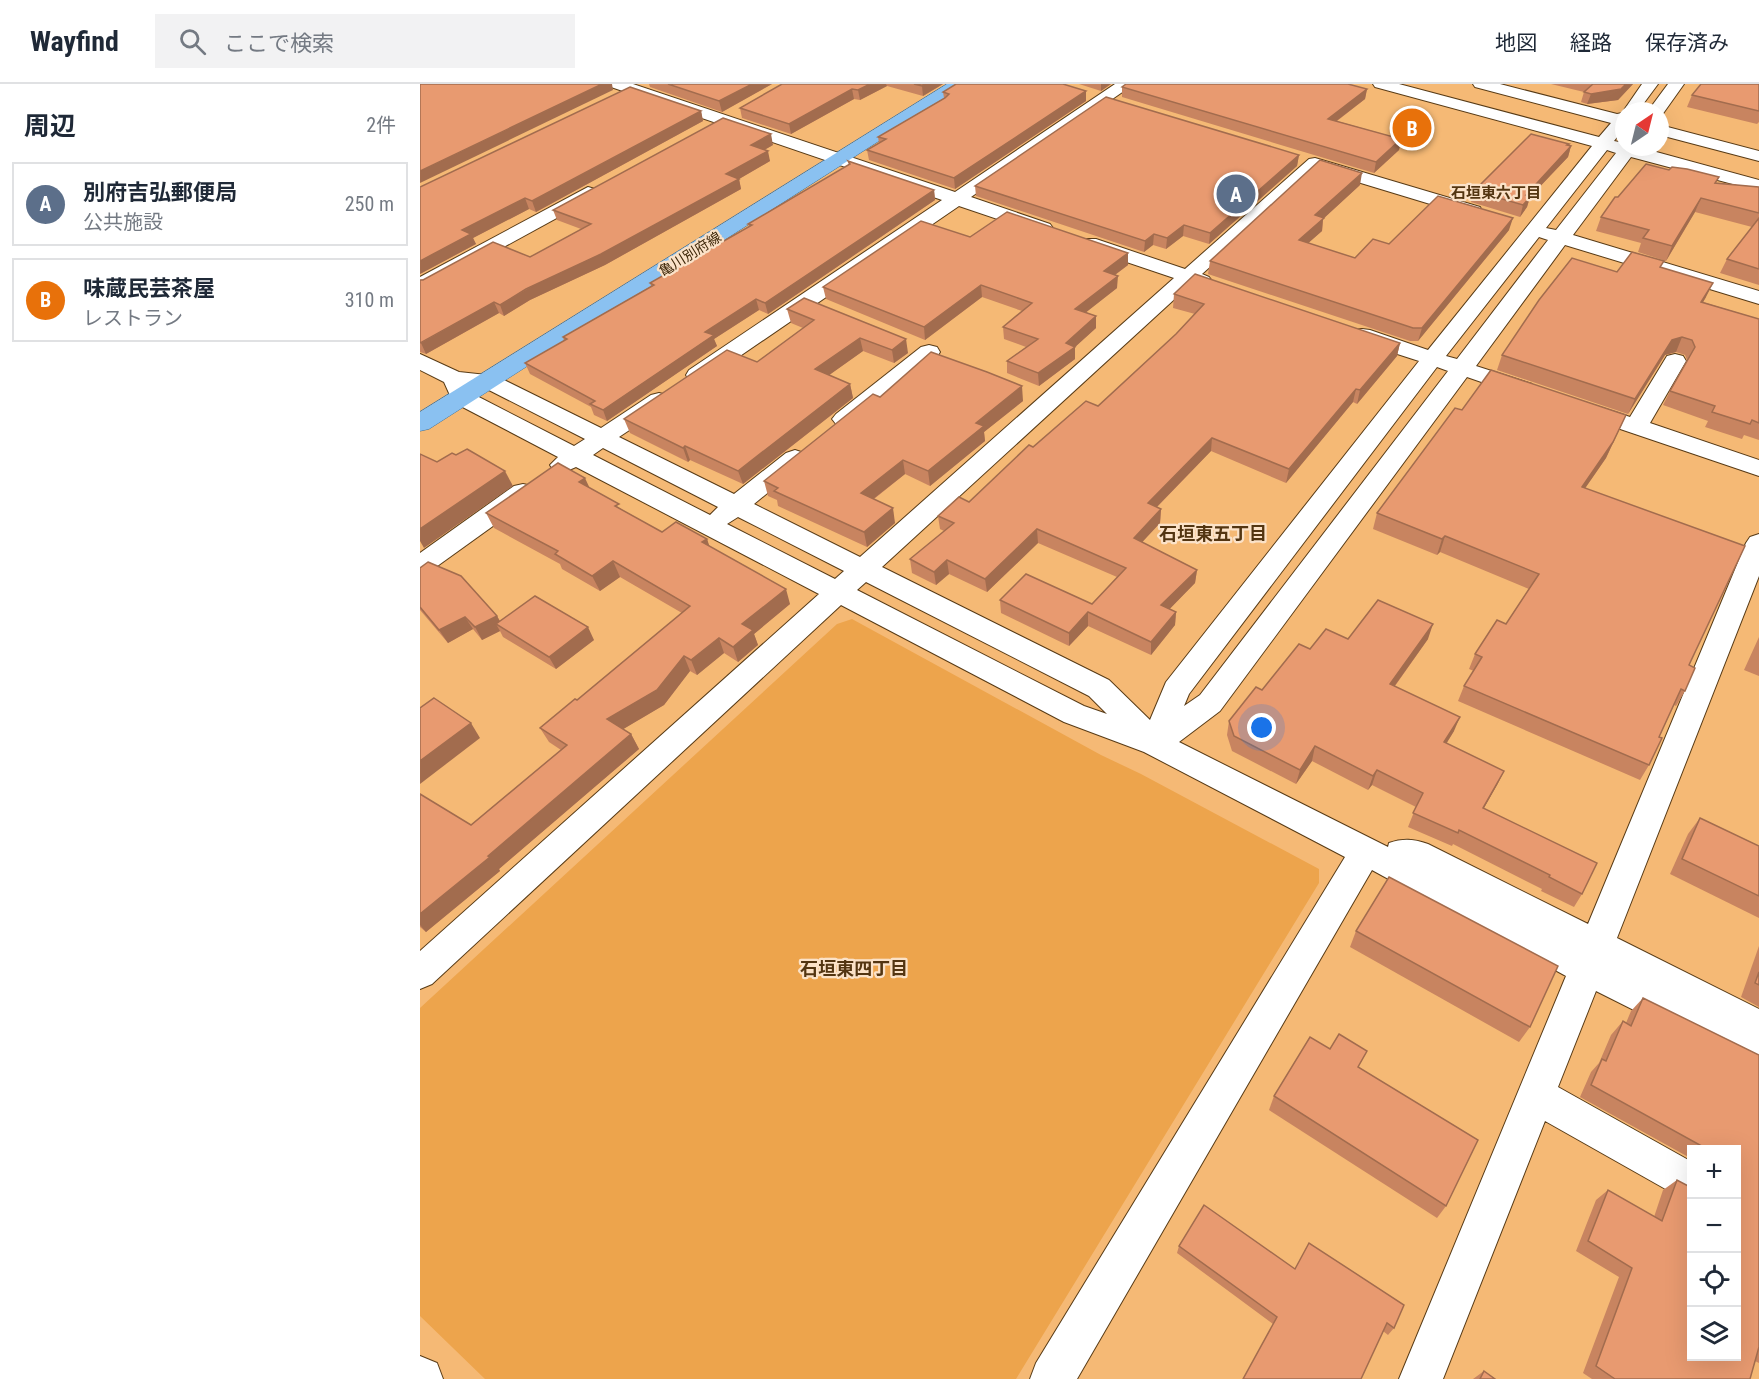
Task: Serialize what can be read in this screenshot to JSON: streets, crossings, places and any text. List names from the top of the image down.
{
  "streets": {
    "main road": ["亀川別府線"]
  },
  "districts": ["石垣東六丁目", "石垣東五丁目", "石垣東四丁目"],
  "north": "top right",
  "page": {
    "header": "Wayfind",
    "search": "ここで検索",
    "nav": ["地図", "経路", "保存済み"],
    "heading": ["周辺", "2件"],
    "pins": ["B", "A"],
    "list": [
      {
        "mark": "A",
        "name": "別府吉弘郵便局",
        "note": "公共施設",
        "value": "250 m"
      },
      {
        "mark": "B",
        "name": "味蔵民芸茶屋",
        "note": "レストラン",
        "value": "310 m"
      }
    ],
    "map_buttons": ["+", "−"]
  }
}
